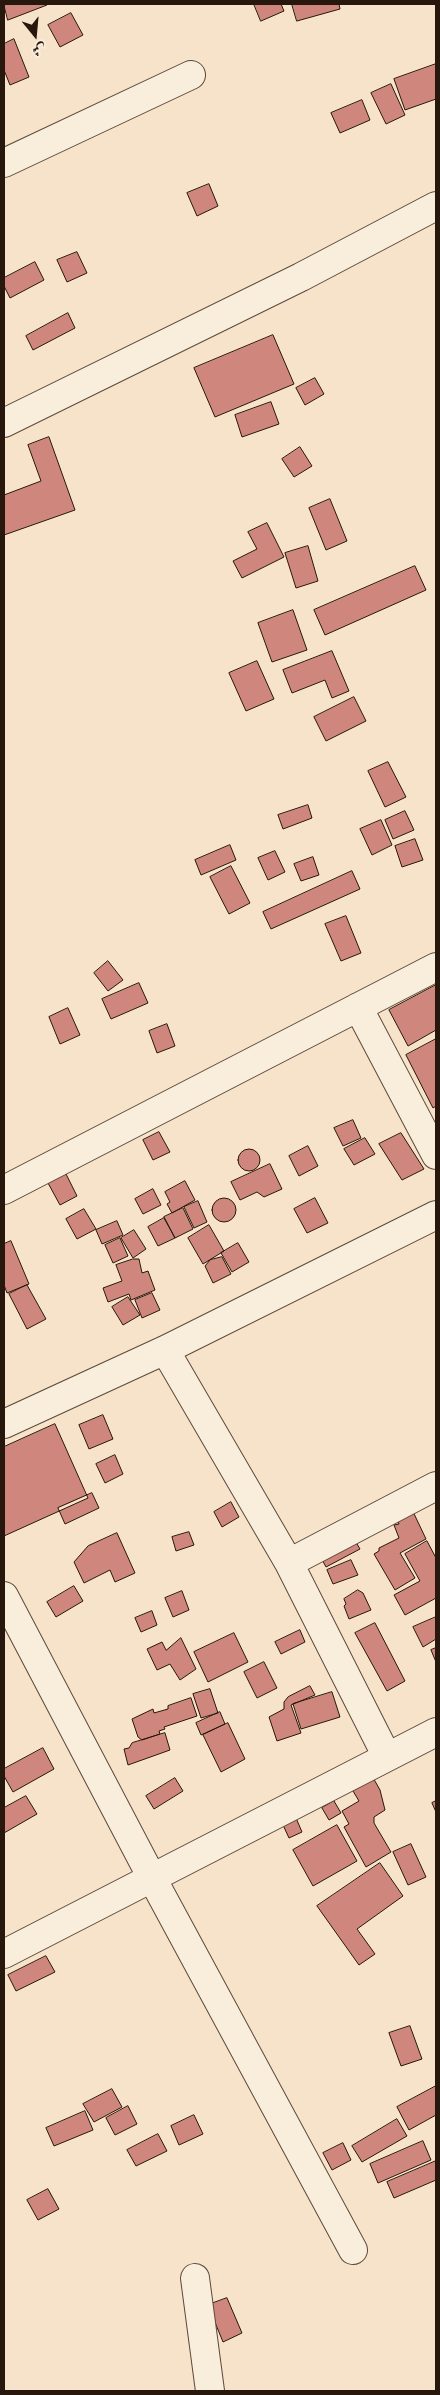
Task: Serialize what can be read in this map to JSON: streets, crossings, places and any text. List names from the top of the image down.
{
  "north": "bottom"
}
